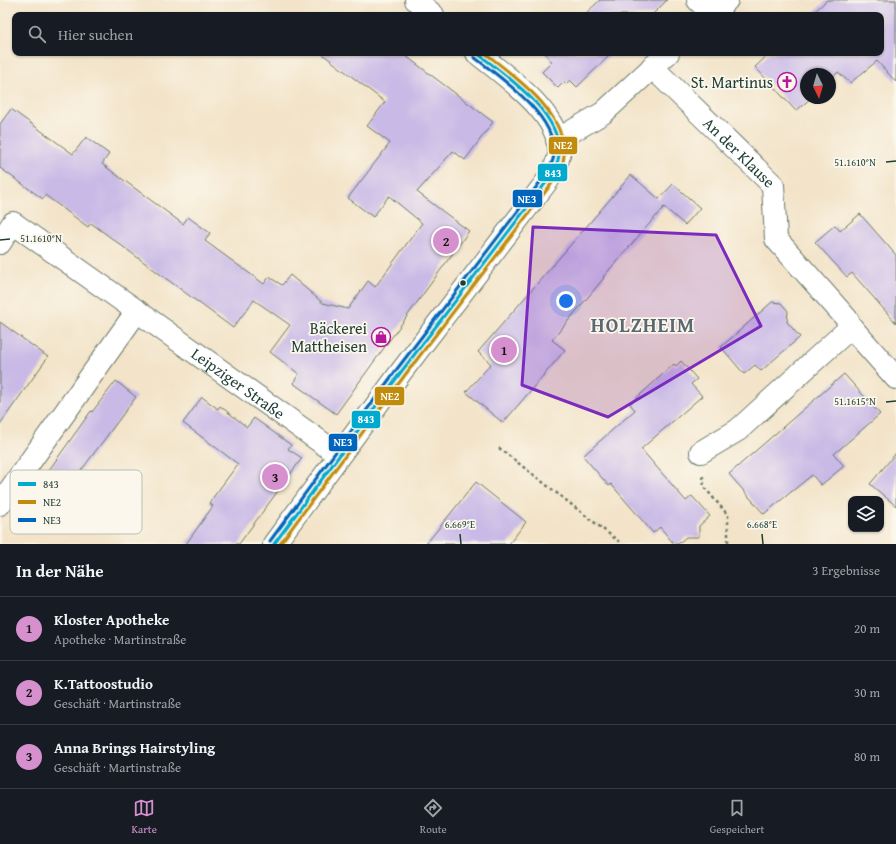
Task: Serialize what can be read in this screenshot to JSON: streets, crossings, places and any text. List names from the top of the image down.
{
  "streets": {
    "street": ["An der Klause", "Leipziger Straße"]
  },
  "districts": ["HOLZHEIM"],
  "places": {
    "church": ["St. Martinus"],
    "shop": ["Bäckerei Mattheisen"]
  },
  "lines": ["transit line 843", "transit line NE2", "transit line NE3"],
  "legend": ["843", "NE2", "NE3"],
  "north": "bottom",
  "page": {
    "search": "Hier suchen",
    "pins": ["2", "1", "3"],
    "heading": ["In der Nähe", "3 Ergebnisse"],
    "list": [
      {
        "mark": "1",
        "name": "Kloster Apotheke",
        "note": "Apotheke · Martinstraße",
        "value": "20 m"
      },
      {
        "mark": "2",
        "name": "K.Tattoostudio",
        "note": "Geschäft · Martinstraße",
        "value": "30 m"
      },
      {
        "mark": "3",
        "name": "Anna Brings Hairstyling",
        "note": "Geschäft · Martinstraße",
        "value": "80 m"
      }
    ],
    "nav": ["Karte", "Route", "Gespeichert"]
  },
  "coordinates": [
    "51.1610°N",
    "51.1615°N",
    "6.669°E",
    "6.668°E"
  ]
}
